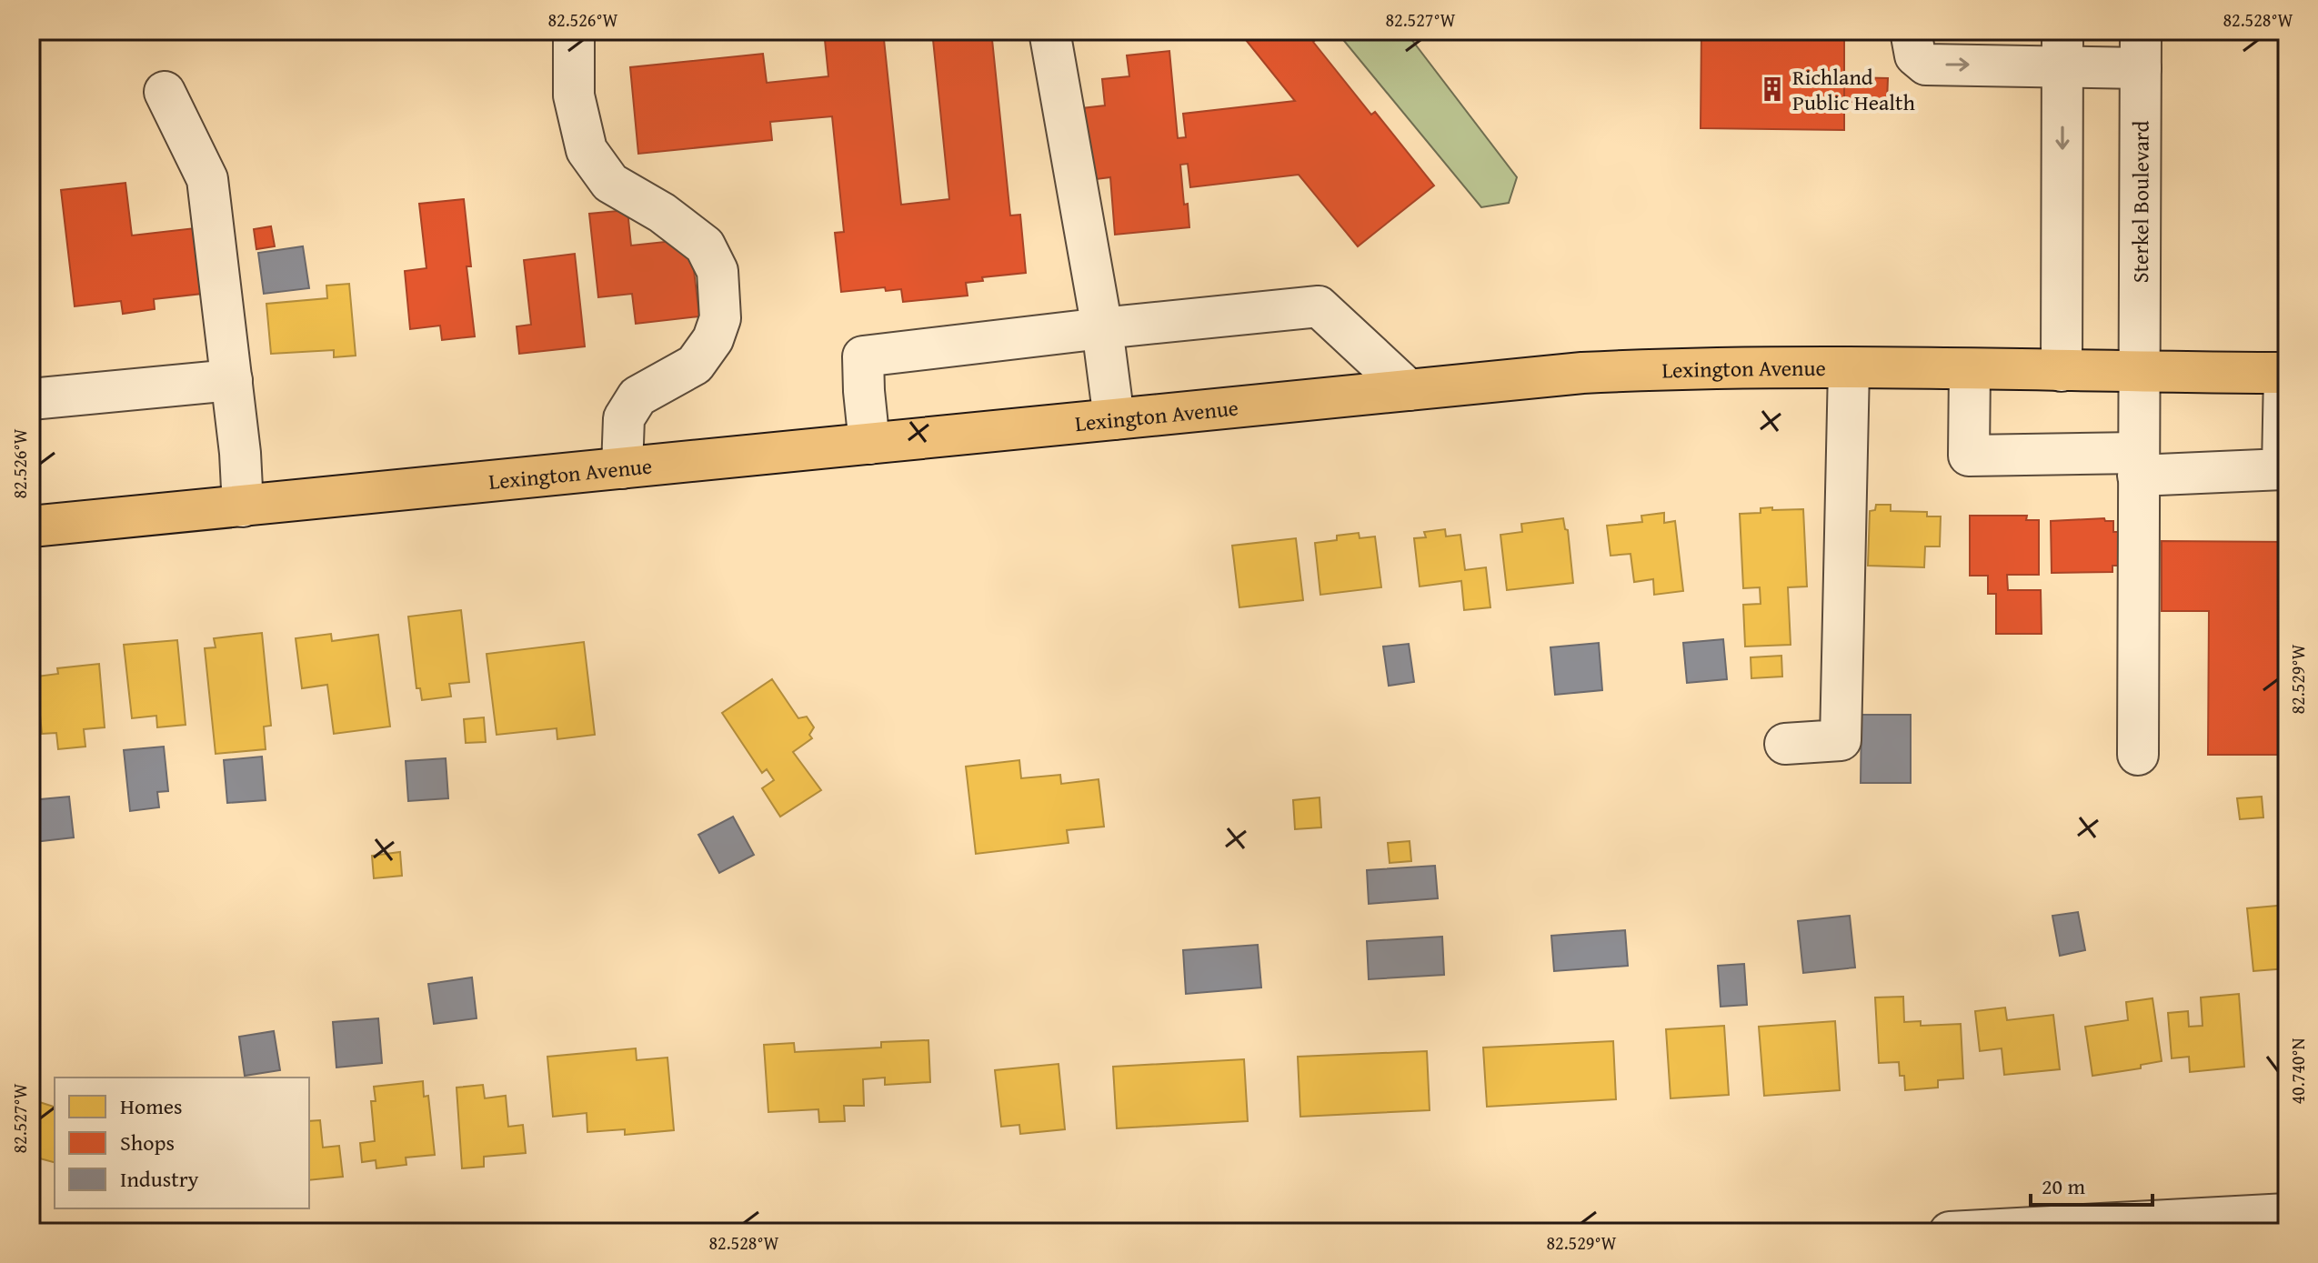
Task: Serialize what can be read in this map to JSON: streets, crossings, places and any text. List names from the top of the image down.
{
  "streets": {
    "main road": ["Lexington Avenue"],
    "street": ["Sterkel Boulevard"]
  },
  "crossings": [
    ["Sterkel Boulevard", "Lexington Avenue"]
  ],
  "places": {
    "building": ["Richland Public Health"]
  },
  "legend": ["Homes", "Shops", "Industry"],
  "scale_bar": "20 m",
  "coordinates": [
    "82.526°W",
    "82.527°W",
    "82.528°W",
    "82.529°W",
    "40.740°N"
  ]
}
